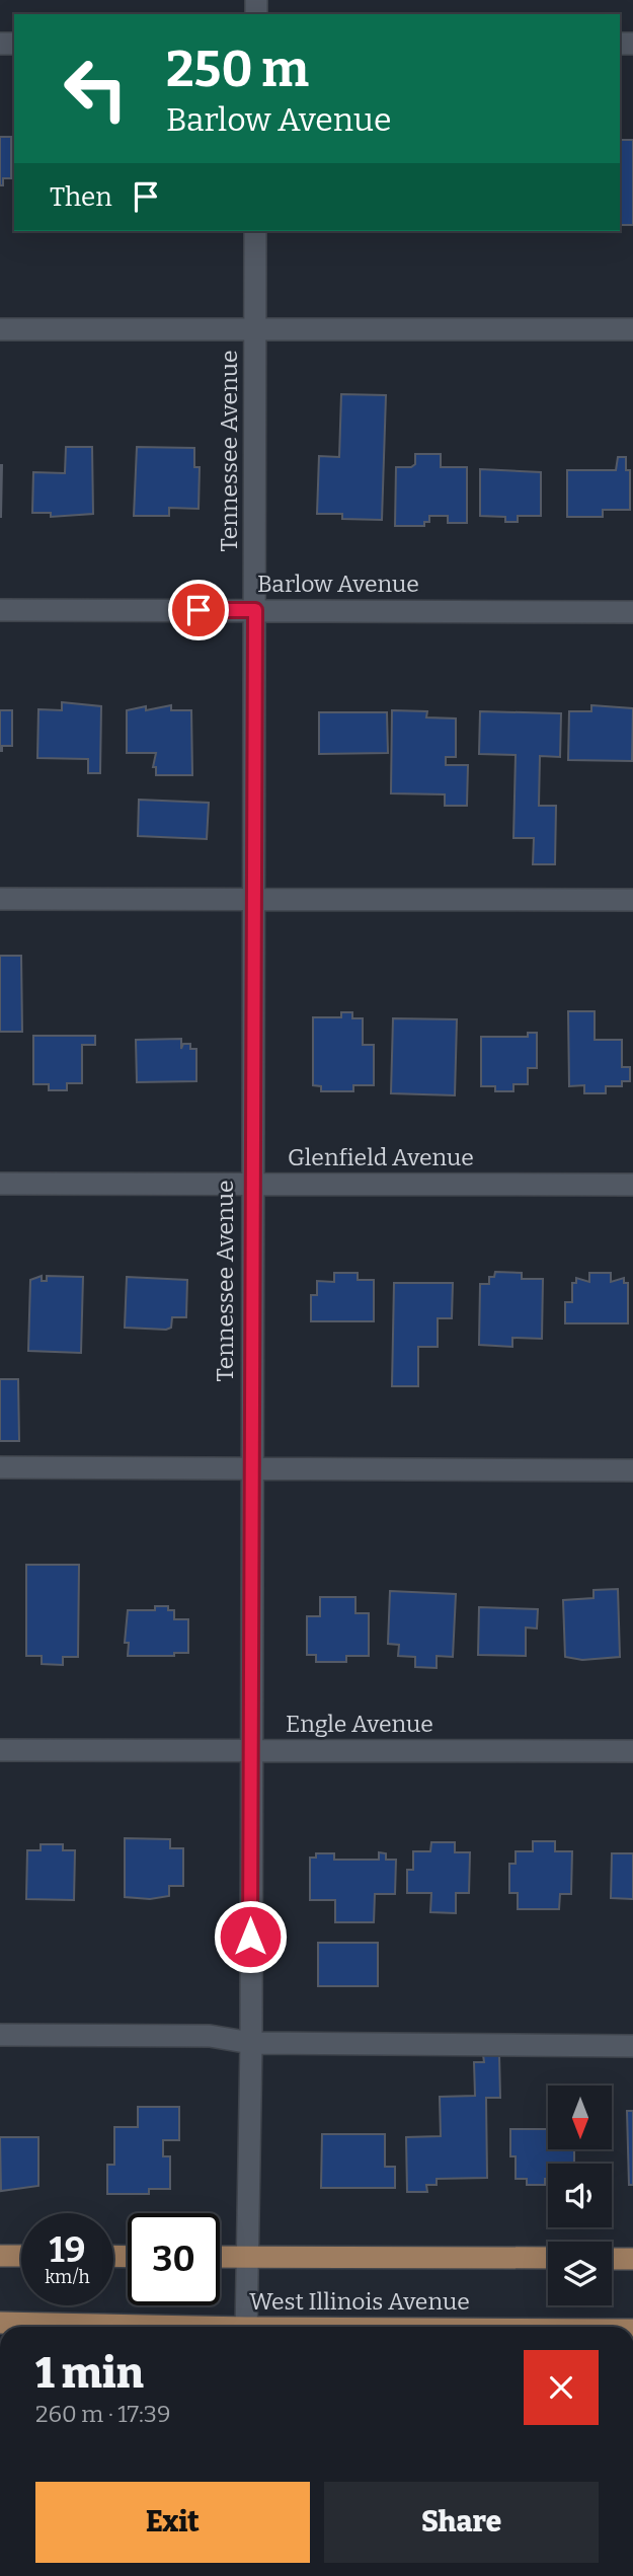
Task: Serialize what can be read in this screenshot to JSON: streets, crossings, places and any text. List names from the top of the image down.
{
  "streets": {
    "main road": ["West Illinois Avenue"],
    "street": [
      "Tennessee Avenue",
      "Barlow Avenue",
      "Glenfield Avenue",
      "Engle Avenue"
    ]
  },
  "crossings": [
    ["Tennessee Avenue", "Barlow Avenue"],
    ["Tennessee Avenue", "Glenfield Avenue"],
    ["Tennessee Avenue", "Engle Avenue"],
    ["Tennessee Avenue", "West Illinois Avenue"]
  ],
  "north": "bottom",
  "page": {
    "turn": ["250 m", "Barlow Avenue"],
    "then": "Then",
    "speed": "19 km/h",
    "limit": "30",
    "heading": ["1 min", "260 m · 17:39"],
    "buttons": ["Exit", "Share"]
  }
}
